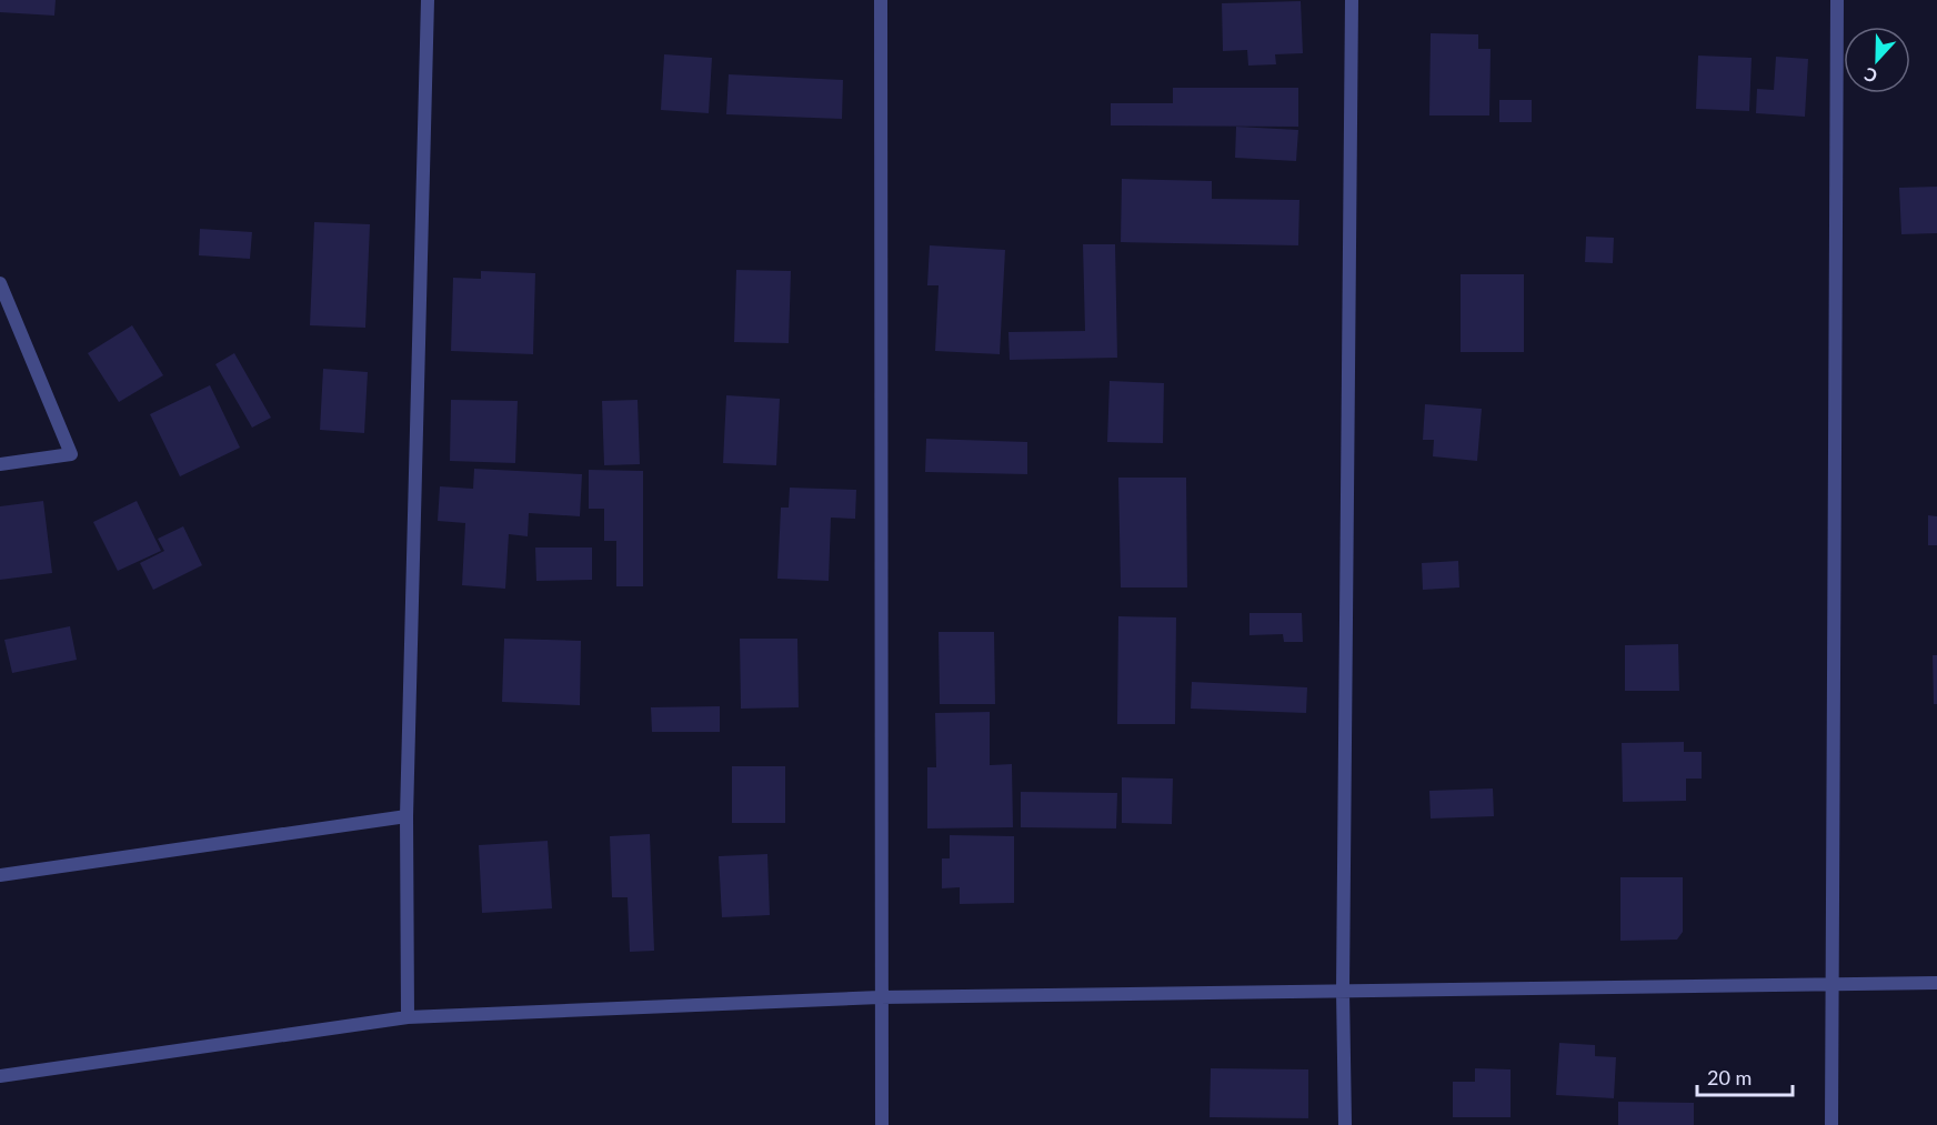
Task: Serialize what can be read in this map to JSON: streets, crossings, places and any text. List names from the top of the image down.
{
  "scale_bar": "20 m",
  "north": "bottom"
}
